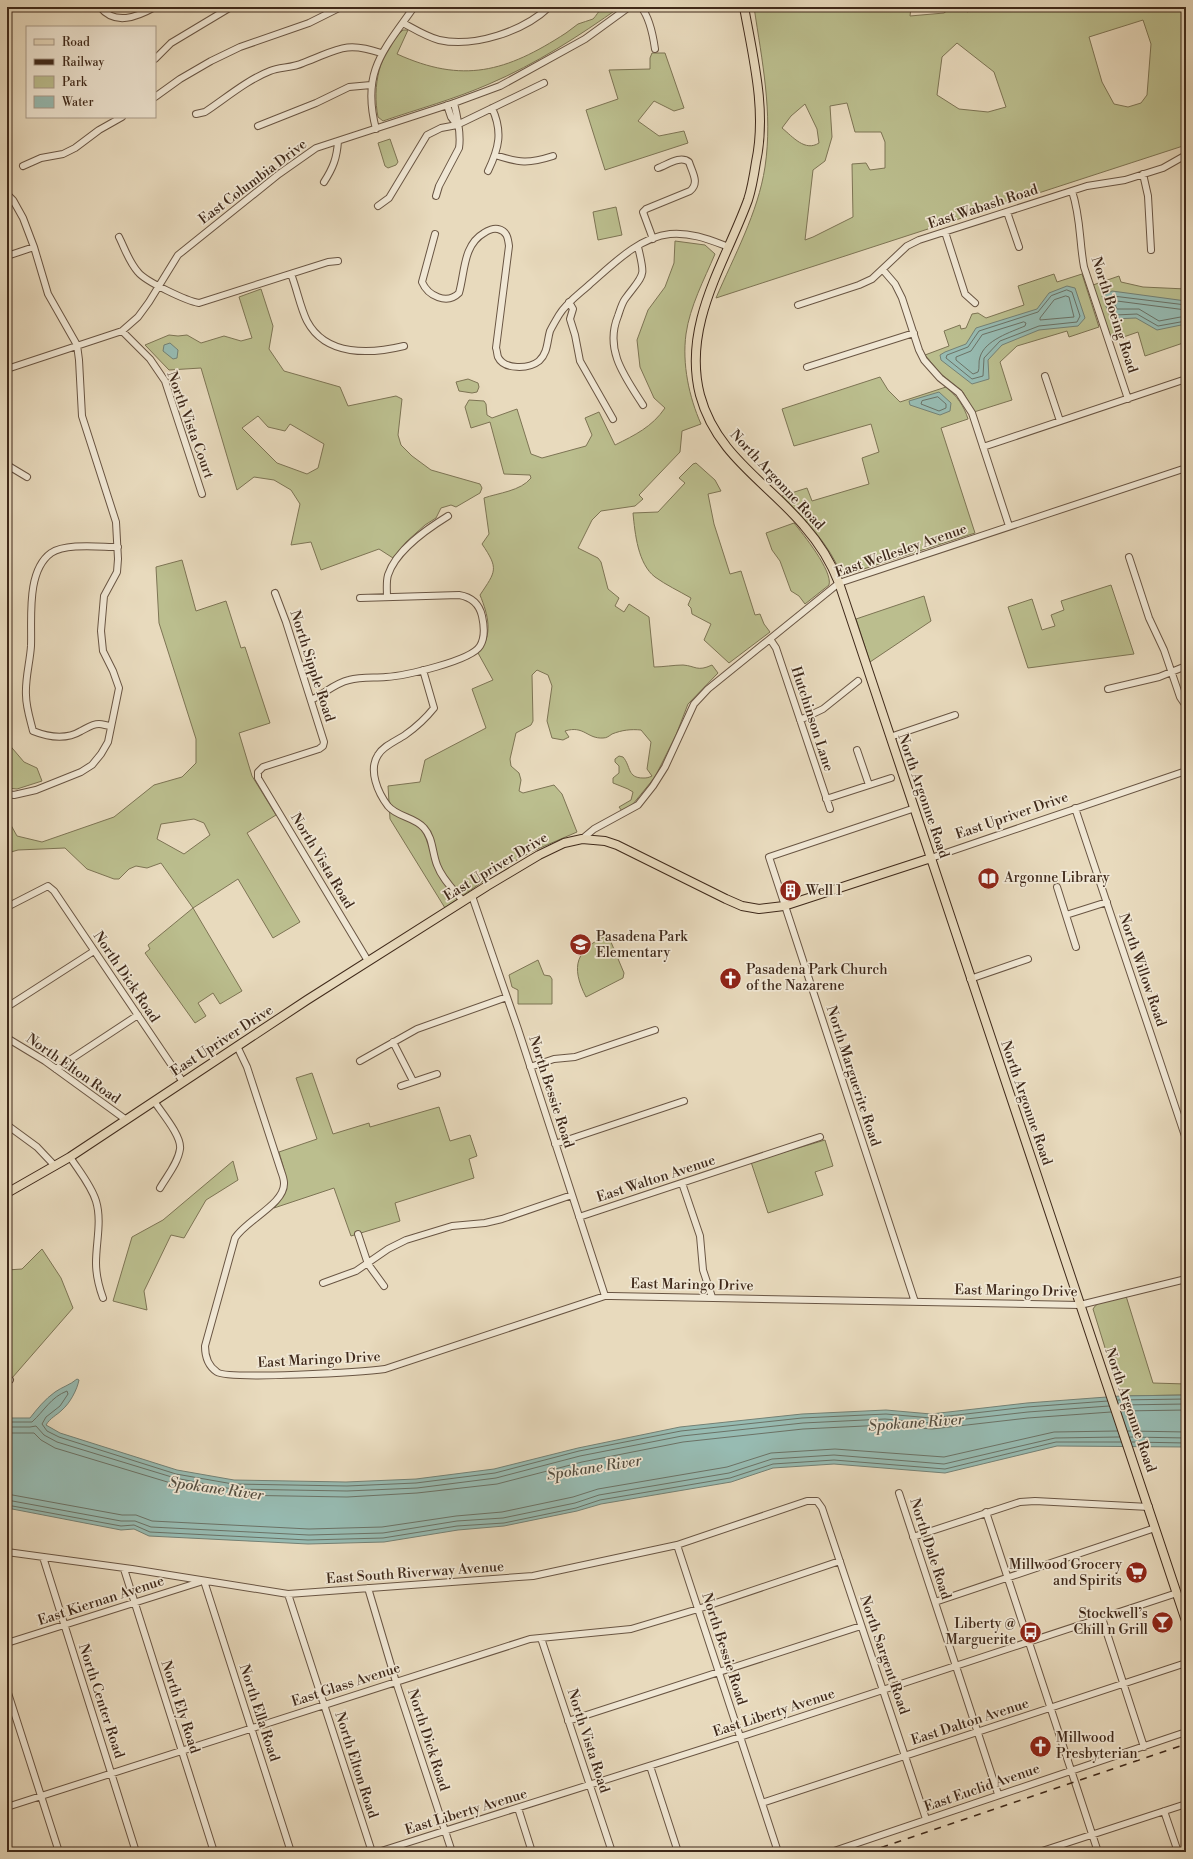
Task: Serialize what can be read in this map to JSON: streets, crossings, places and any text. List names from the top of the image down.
{
  "streets": {
    "main road": ["North Argonne Road", "East Upriver Drive"],
    "street": [
      "East Columbia Drive",
      "East Wabash Road",
      "North Boeing Road",
      "North Vista Court",
      "East Wellesley Avenue",
      "North Sipple Road",
      "Hutchinson Lane",
      "North Vista Road",
      "North Willow Road",
      "North Dick Road",
      "North Elton Road",
      "North Marguerite Road",
      "North Bessie Road",
      "East Walton Avenue",
      "East Maringo Drive",
      "North Dale Road",
      "East South Riverway Avenue",
      "East Kiernan Avenue",
      "North Sargent Road",
      "East Glass Avenue",
      "North Center Road",
      "North Ely Road",
      "North Ella Road",
      "East Liberty Avenue",
      "East Dalton Avenue",
      "East Euclid Avenue"
    ]
  },
  "crossings": [
    ["East Columbia Drive", "North Vista Court"],
    ["East Wabash Road", "North Boeing Road"],
    ["North Argonne Road", "East Wellesley Avenue"],
    ["North Argonne Road", "East Upriver Drive"],
    ["North Argonne Road", "North Marguerite Road"],
    ["North Argonne Road", "East Maringo Drive"],
    ["North Argonne Road", "East Liberty Avenue"],
    ["East Wellesley Avenue", "Hutchinson Lane"],
    ["East Wellesley Avenue", "East Upriver Drive"],
    ["North Sipple Road", "North Vista Road"],
    ["East Upriver Drive", "North Vista Road"],
    ["East Upriver Drive", "North Willow Road"],
    ["East Upriver Drive", "North Dick Road"],
    ["East Upriver Drive", "North Elton Road"],
    ["East Upriver Drive", "North Marguerite Road"],
    ["East Upriver Drive", "North Bessie Road"],
    ["East Upriver Drive", "East Maringo Drive"],
    ["North Vista Road", "East Glass Avenue"],
    ["North Vista Road", "East Liberty Avenue"],
    ["North Dick Road", "East South Riverway Avenue"],
    ["North Dick Road", "East Glass Avenue"],
    ["North Dick Road", "East Liberty Avenue"],
    ["North Elton Road", "East South Riverway Avenue"],
    ["North Elton Road", "East Glass Avenue"],
    ["North Marguerite Road", "East Maringo Drive"],
    ["North Bessie Road", "East Walton Avenue"],
    ["North Bessie Road", "East Maringo Drive"],
    ["North Bessie Road", "East South Riverway Avenue"],
    ["North Bessie Road", "East Glass Avenue"],
    ["North Bessie Road", "East Liberty Avenue"],
    ["North Bessie Road", "East Dalton Avenue"],
    ["North Dale Road", "East Liberty Avenue"],
    ["North Dale Road", "East Dalton Avenue"],
    ["North Dale Road", "East Euclid Avenue"],
    ["East South Riverway Avenue", "East Kiernan Avenue"],
    ["East South Riverway Avenue", "North Sargent Road"],
    ["East South Riverway Avenue", "North Center Road"],
    ["East South Riverway Avenue", "North Ely Road"],
    ["East South Riverway Avenue", "North Ella Road"],
    ["East Kiernan Avenue", "North Center Road"],
    ["East Kiernan Avenue", "North Ely Road"],
    ["East Kiernan Avenue", "North Ella Road"],
    ["North Sargent Road", "East Glass Avenue"],
    ["North Sargent Road", "East Liberty Avenue"],
    ["North Sargent Road", "East Dalton Avenue"],
    ["North Sargent Road", "East Euclid Avenue"],
    ["East Glass Avenue", "North Center Road"],
    ["East Glass Avenue", "North Ely Road"],
    ["East Glass Avenue", "North Ella Road"]
  ],
  "water": ["Spokane River"],
  "places": {
    "library": ["Argonne Library"],
    "building": ["Well 1"],
    "school or university": ["Pasadena Park Elementary"],
    "church": ["Pasadena Park Church of the Nazarene", "Millwood Presbyterian"],
    "supermarket": ["Millwood Grocery and Spirits"],
    "bar": ["Stockwell’s Chill n Grill"],
    "bus stop": ["Liberty @ Marguerite"]
  },
  "legend": [
    "Road",
    "Railway",
    "Park",
    "Water"
  ]
}
